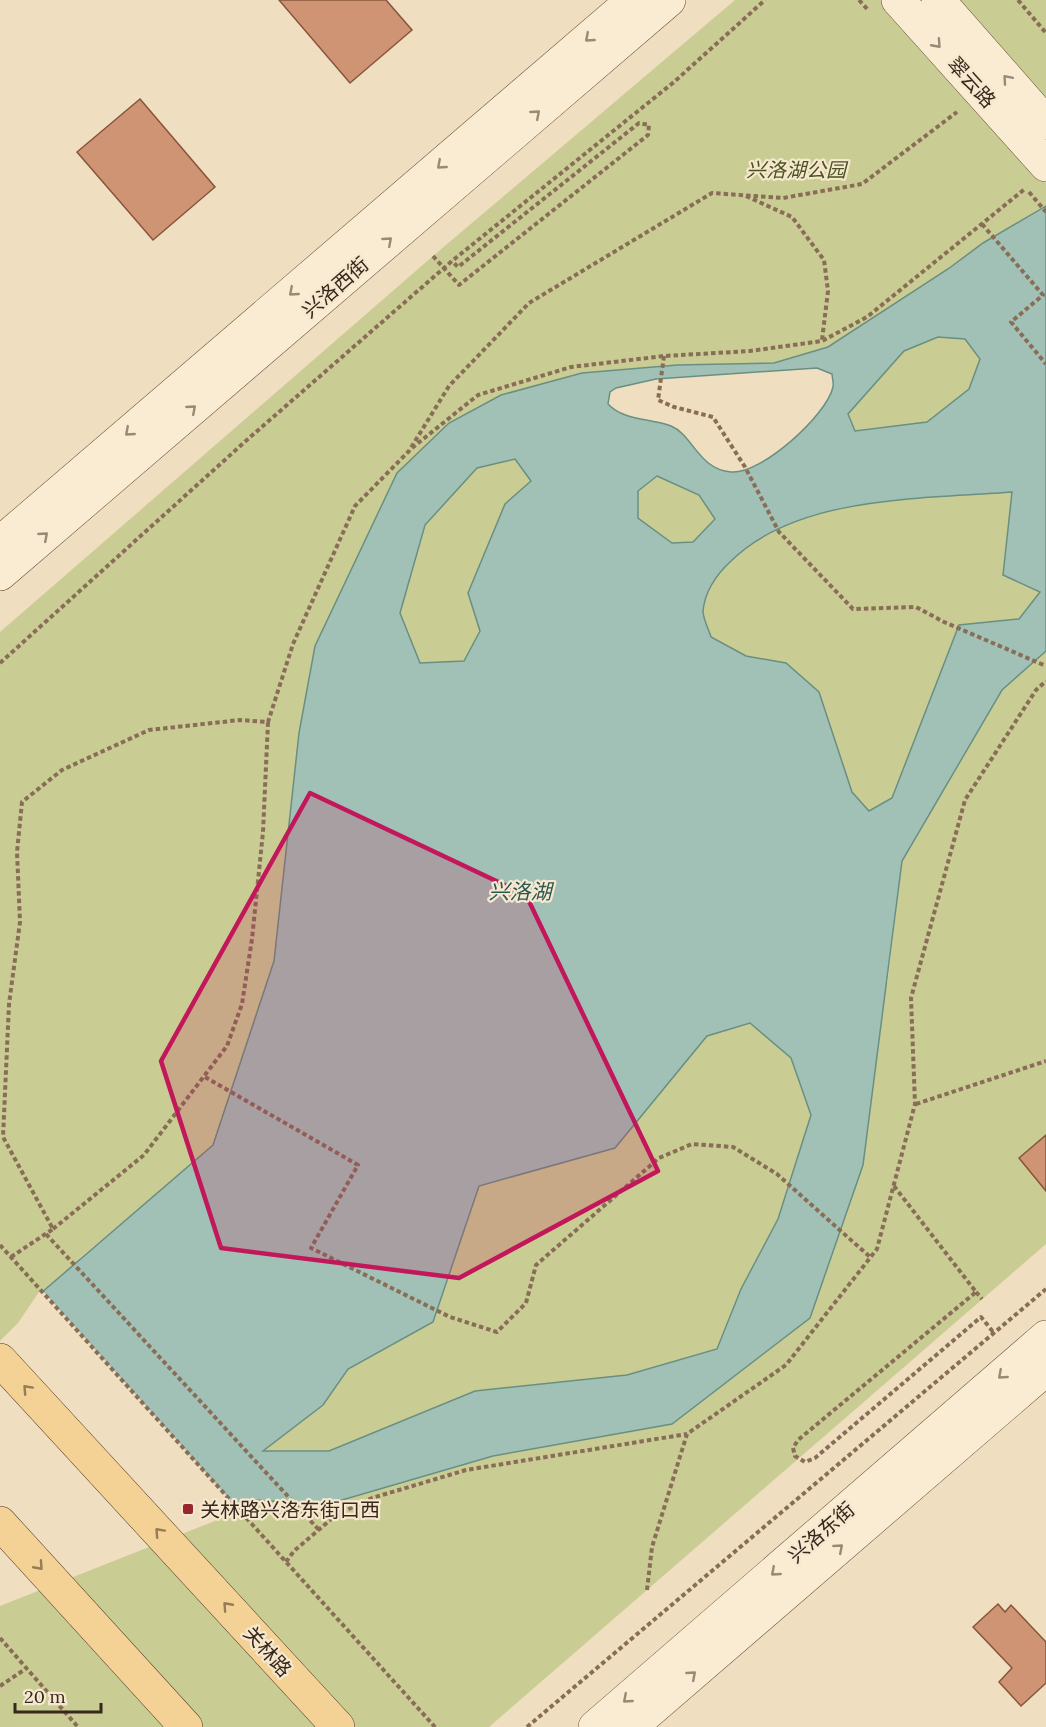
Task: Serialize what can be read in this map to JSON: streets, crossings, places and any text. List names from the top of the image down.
{
  "streets": {
    "main road": ["关林路"],
    "street": ["翠云路", "兴洛西街", "兴洛东街"]
  },
  "water": ["兴洛湖"],
  "parks": ["兴洛湖公园"],
  "places": {
    "transit": ["关林路兴洛东街口西"]
  },
  "scale_bar": "20 m"
}
